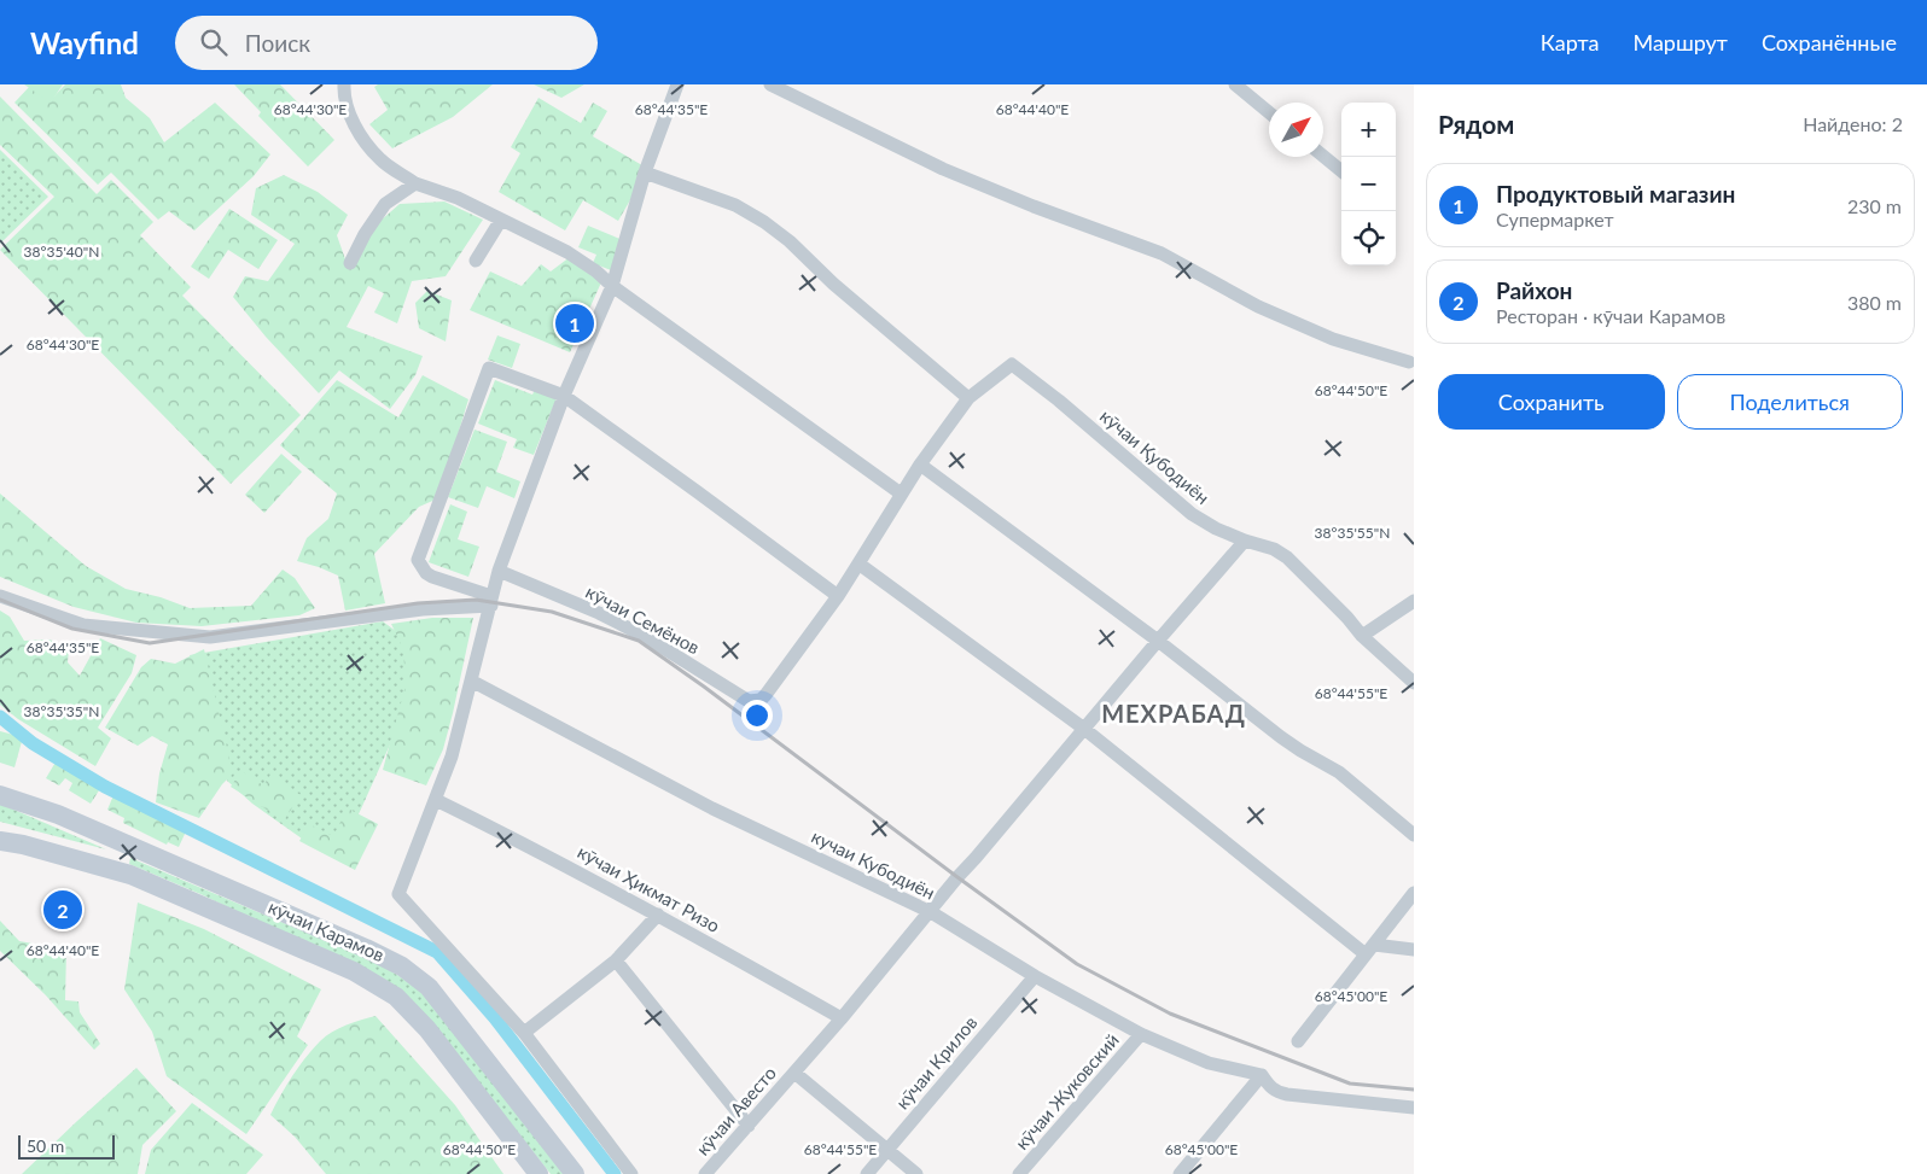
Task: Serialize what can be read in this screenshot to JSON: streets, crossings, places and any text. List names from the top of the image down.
{
  "streets": {
    "main road": ["кӯчаи Карамов"],
    "street": [
      "кӯчаи Қубодиён",
      "кӯчаи Семёнов",
      "кучаи Кубодиён",
      "кӯчаи Ҳикмат Ризо",
      "кӯчаи Крилов",
      "кӯчаи Жуковский",
      "кӯчаи Авесто"
    ]
  },
  "crossings": [
    ["кӯчаи Қубодиён", "кӯчаи Авесто"],
    ["кучаи Кубодиён", "кӯчаи Крилов"],
    ["кучаи Кубодиён", "кӯчаи Жуковский"],
    ["кучаи Кубодиён", "кӯчаи Авесто"],
    ["кӯчаи Ҳикмат Ризо", "кӯчаи Авесто"]
  ],
  "districts": ["МЕХРАБАД"],
  "scale_bar": "50 m",
  "north": "top right",
  "page": {
    "header": "Wayfind",
    "search": "Поиск",
    "nav": ["Карта", "Маршрут", "Сохранённые"],
    "heading": ["Рядом", "Найдено: 2"],
    "map_buttons": ["+", "−"],
    "list": [
      {
        "mark": "1",
        "name": "Продуктовый магазин",
        "note": "Супермаркет",
        "value": "230 m"
      },
      {
        "mark": "2",
        "name": "Райхон",
        "note": "Ресторан · кӯчаи Карамов",
        "value": "380 m"
      }
    ],
    "pins": ["1", "2"],
    "buttons": ["Сохранить", "Поделиться"],
    "scale": "50 m"
  },
  "coordinates": [
    "68°44'30\"E",
    "68°44'35\"E",
    "68°44'40\"E",
    "38°35'40\"N",
    "68°44'50\"E",
    "38°35'55\"N",
    "68°44'55\"E",
    "38°35'35\"N",
    "68°45'00\"E"
  ]
}
